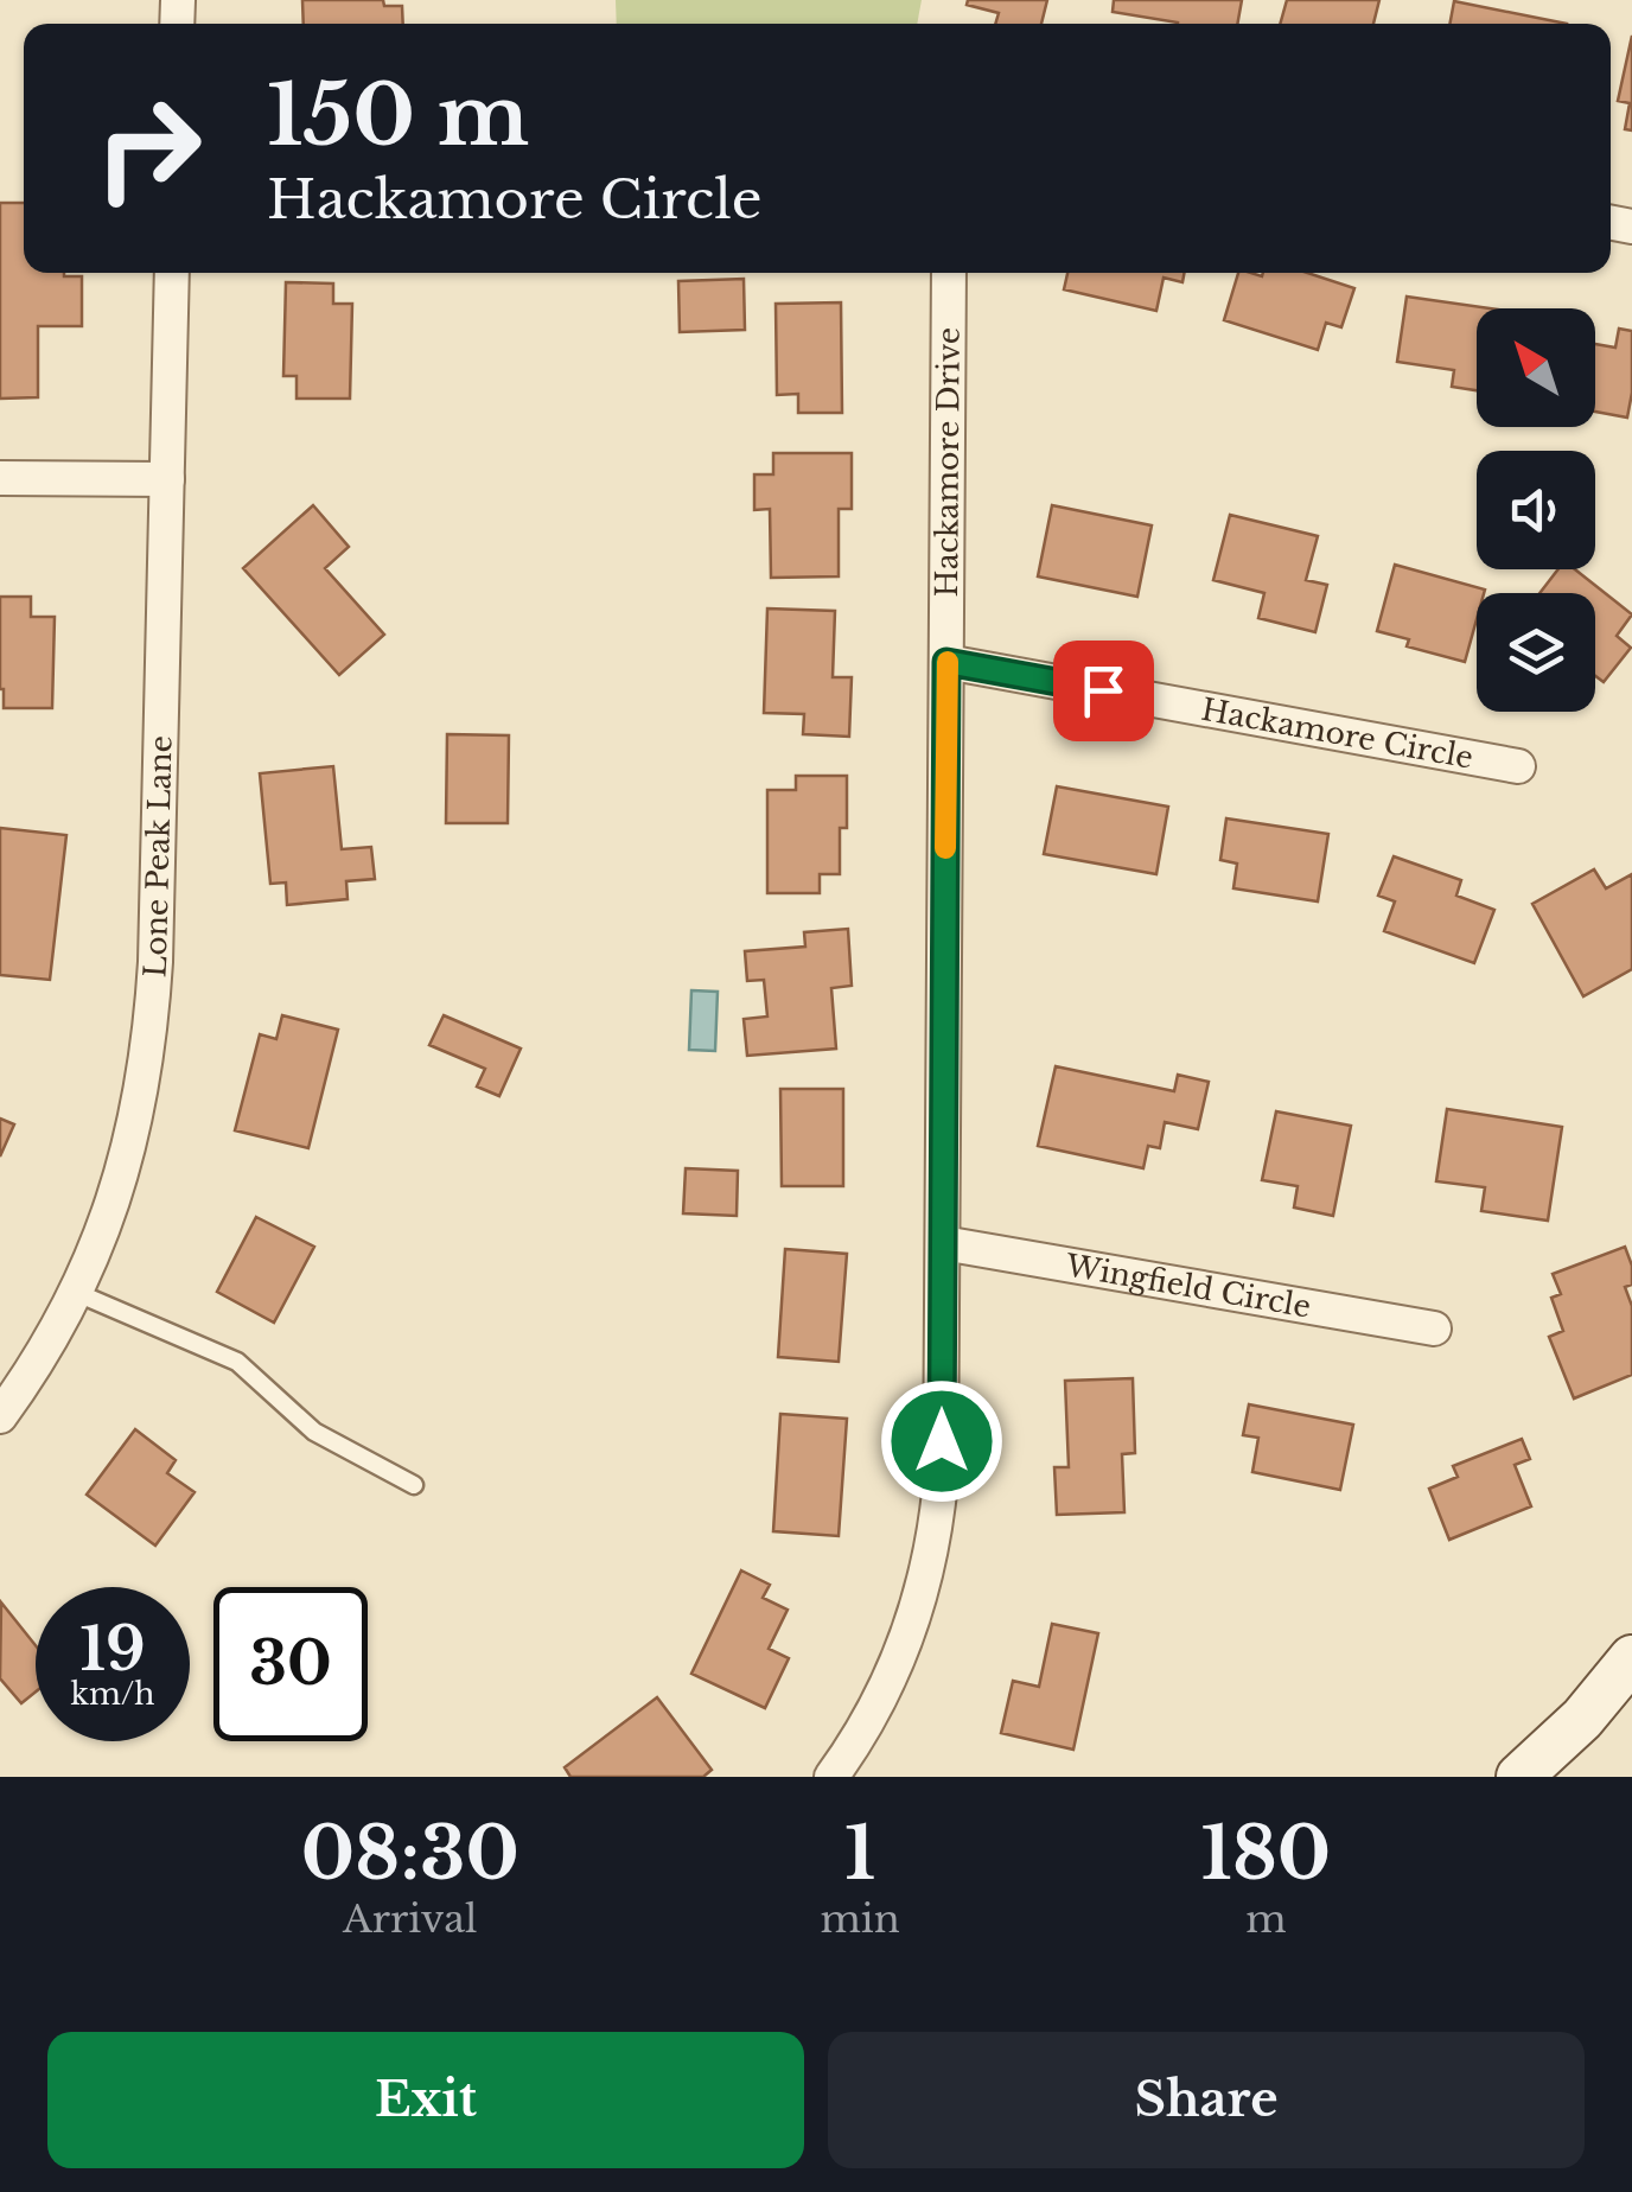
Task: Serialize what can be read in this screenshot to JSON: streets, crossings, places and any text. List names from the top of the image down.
{
  "streets": {
    "street": [
      "Hackamore Drive",
      "Hackamore Circle",
      "Lone Peak Lane",
      "Wingfield Circle"
    ]
  },
  "crossings": [
    ["Hackamore Drive", "Hackamore Circle"],
    ["Hackamore Drive", "Wingfield Circle"]
  ],
  "north": "top left",
  "page": {
    "turn": ["150 m", "Hackamore Circle"],
    "speed": "19 km/h",
    "limit": "30",
    "eta": [
      "08:30",
      "Arrival",
      "1",
      "min",
      "180",
      "m"
    ],
    "buttons": ["Exit", "Share"]
  }
}
